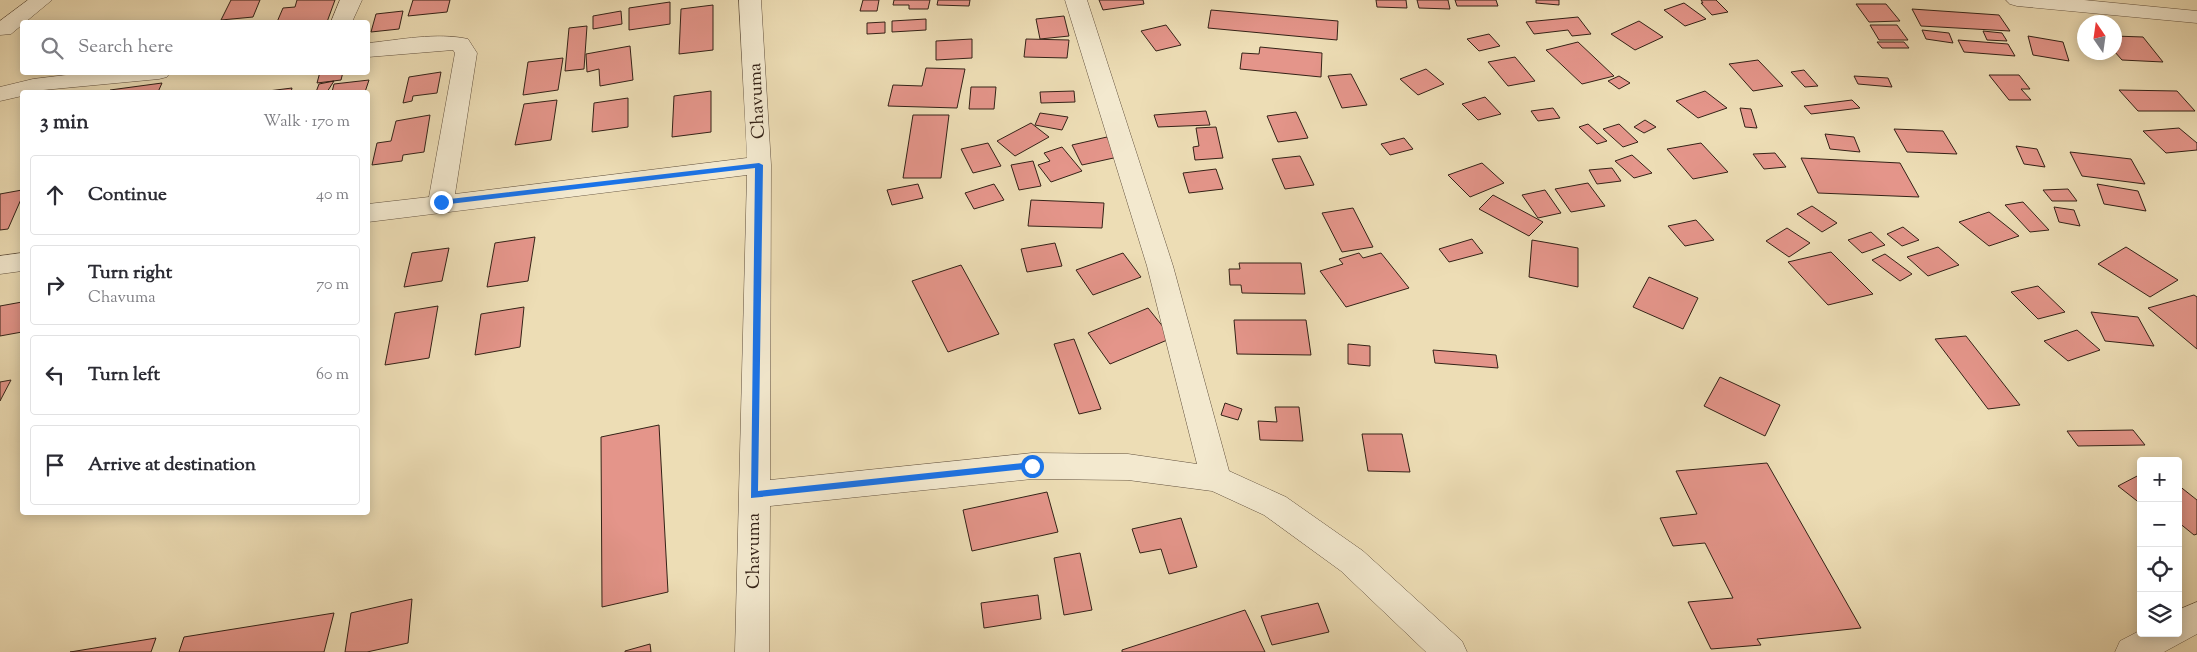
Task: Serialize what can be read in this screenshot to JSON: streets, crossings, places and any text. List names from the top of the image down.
{
  "streets": {
    "street": ["Chavuma"]
  },
  "north": "top",
  "page": {
    "search": "Search here",
    "heading": ["3 min", "Walk · 170 m"],
    "list": [
      ["Continue", "40 m"],
      ["Turn right", "Chavuma", "70 m"],
      ["Turn left", "60 m"],
      "Arrive at destination"
    ],
    "map_buttons": ["+", "−"]
  }
}
